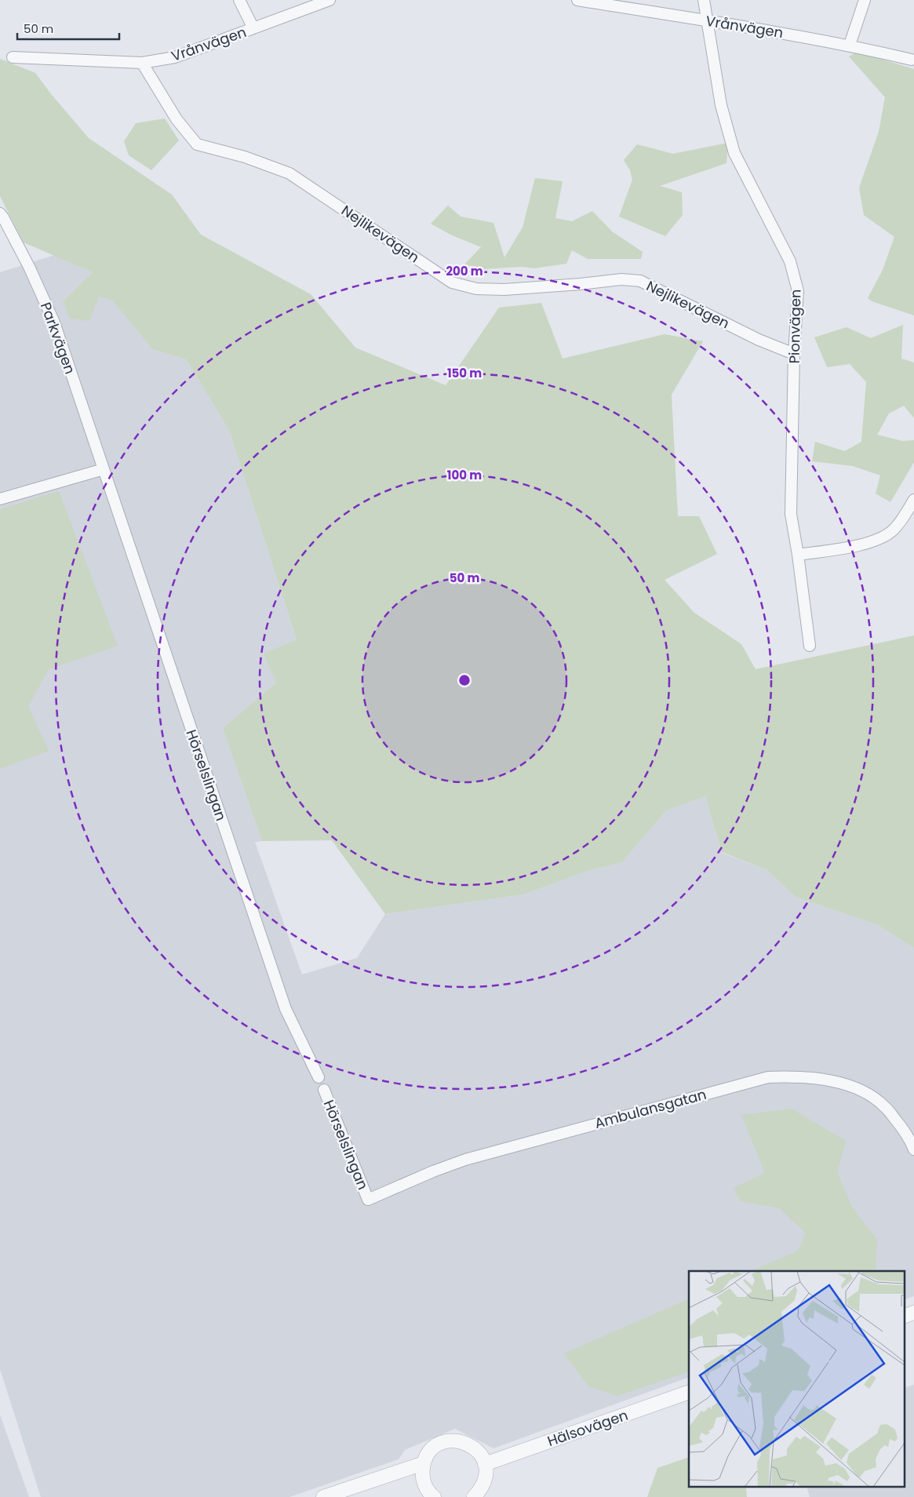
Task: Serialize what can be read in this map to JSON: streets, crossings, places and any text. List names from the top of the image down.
{
  "streets": {
    "street": [
      "Vrånvägen",
      "Nejlikevägen",
      "Pionvägen",
      "Parkvägen",
      "Hörselslingan",
      "Ambulansgatan",
      "Hälsovägen"
    ]
  },
  "crossings": [
    ["Vrånvägen", "Nejlikevägen"],
    ["Vrånvägen", "Pionvägen"],
    ["Nejlikevägen", "Pionvägen"],
    ["Parkvägen", "Hörselslingan"],
    ["Hörselslingan", "Ambulansgatan"]
  ],
  "scale_bar": "50 m",
  "rings": [
    "200 m",
    "150 m",
    "100 m",
    "50 m"
  ]
}
